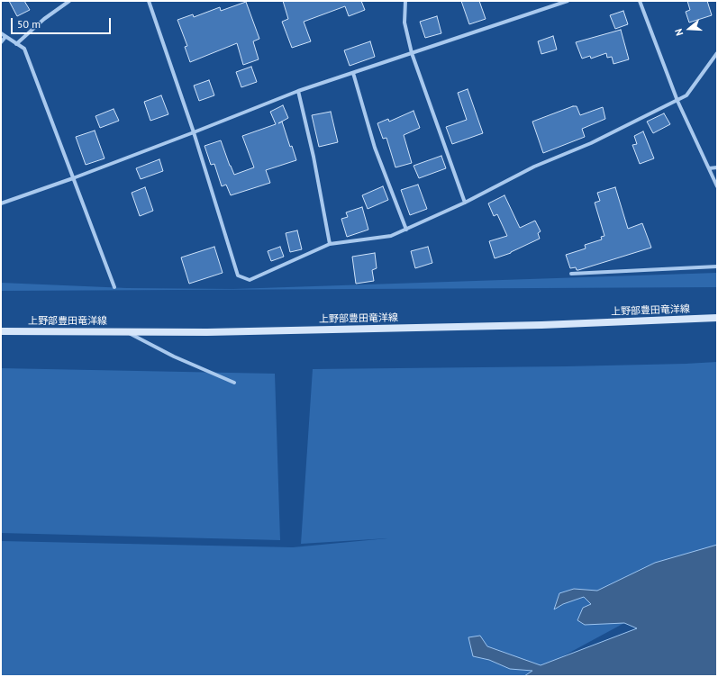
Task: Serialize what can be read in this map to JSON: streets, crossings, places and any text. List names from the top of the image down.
{
  "streets": {
    "main road": ["上野部豊田竜洋線"]
  },
  "scale_bar": "50 m",
  "north": "left"
}
